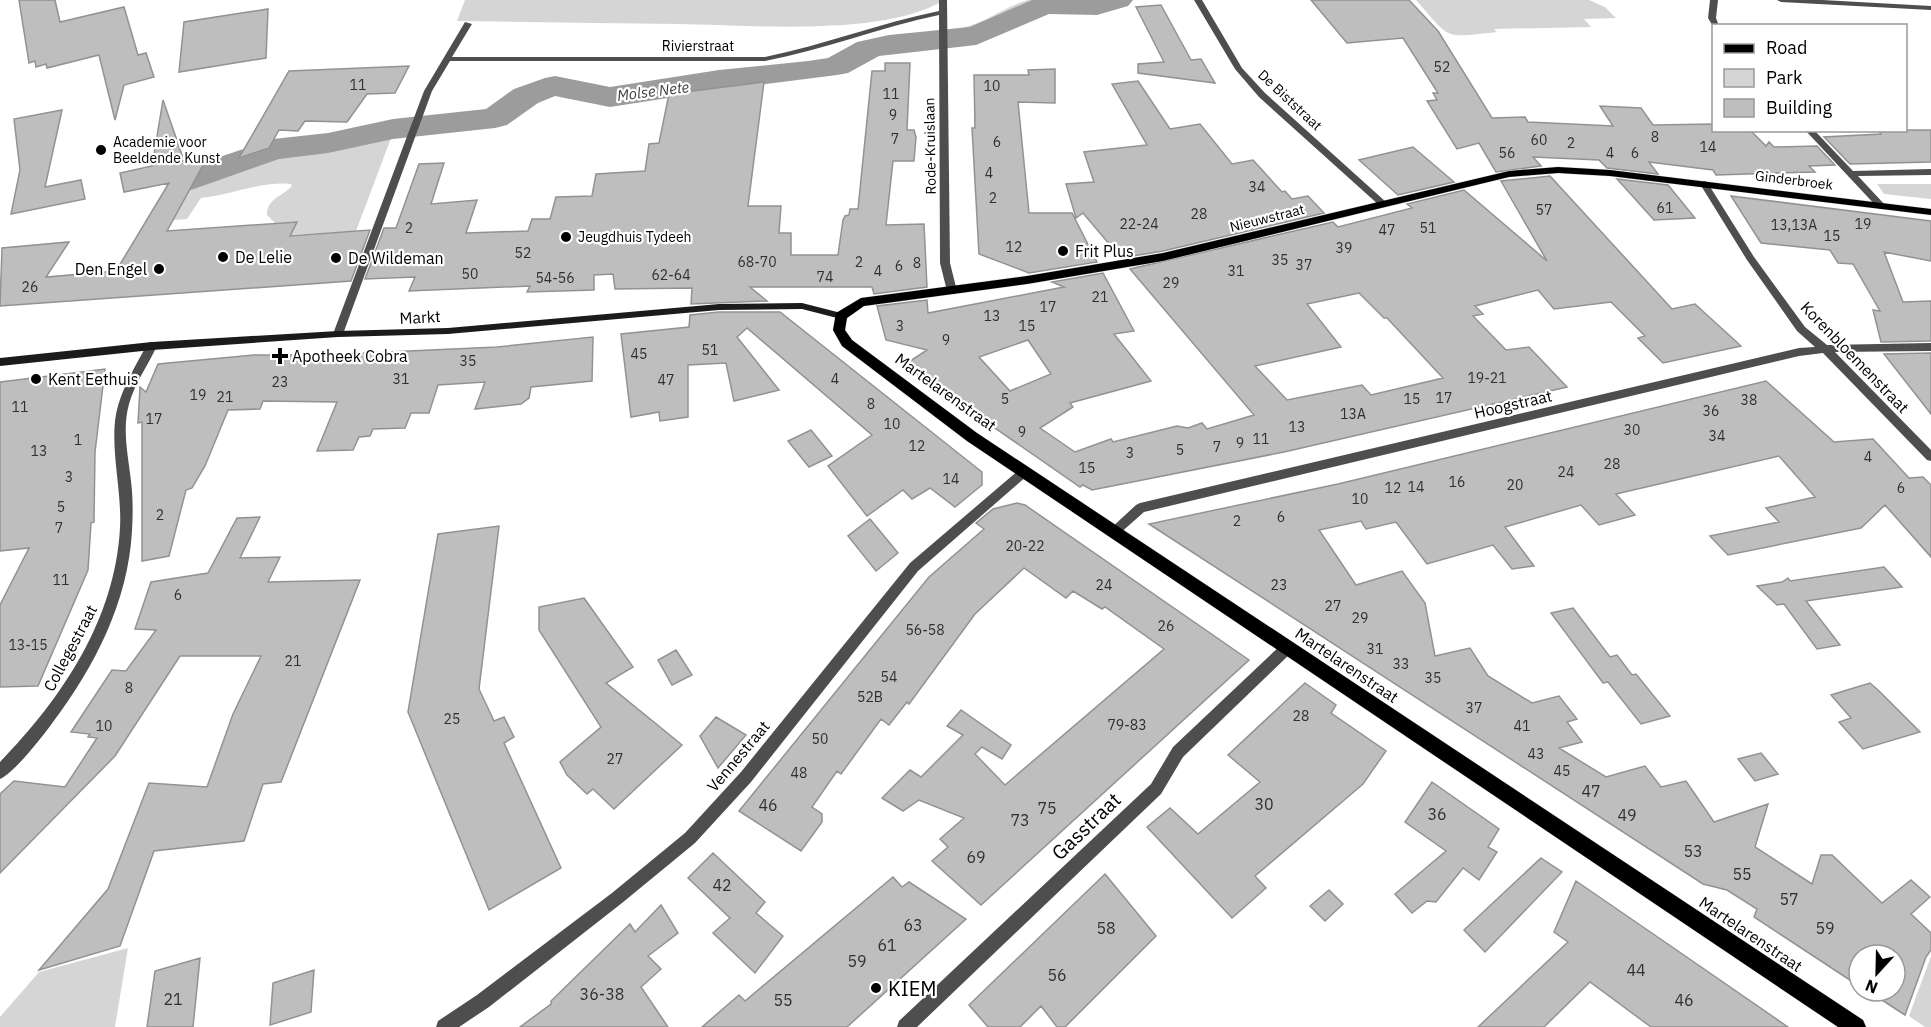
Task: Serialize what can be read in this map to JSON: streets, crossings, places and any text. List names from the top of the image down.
{
  "streets": {
    "main road": ["Ginderbroek", "Nieuwstraat", "Martelarenstraat"],
    "street": [
      "Rivierstraat",
      "De Biststraat",
      "Rode-Kruislaan",
      "Markt",
      "Korenbloemenstraat",
      "Hoogstraat",
      "Collegestraat",
      "Vennestraat",
      "Gasstraat"
    ]
  },
  "crossings": [
    ["Rivierstraat", "Rode-Kruislaan"],
    ["De Biststraat", "Nieuwstraat"],
    ["Rode-Kruislaan", "Nieuwstraat"],
    ["Ginderbroek", "Nieuwstraat"],
    ["Ginderbroek", "Korenbloemenstraat"],
    ["Nieuwstraat", "Markt"],
    ["Nieuwstraat", "Korenbloemenstraat"],
    ["Nieuwstraat", "Martelarenstraat"],
    ["Markt", "Martelarenstraat"],
    ["Markt", "Collegestraat"],
    ["Korenbloemenstraat", "Hoogstraat"],
    ["Martelarenstraat", "Hoogstraat"],
    ["Martelarenstraat", "Vennestraat"],
    ["Martelarenstraat", "Gasstraat"]
  ],
  "water": ["Molse Nete"],
  "places": {
    "other": [
      "Academie voor Beeldende Kunst",
      "Jeugdhuis Tydeeh",
      "Frit Plus",
      "De Lelie",
      "De Wildeman",
      "Den Engel",
      "Kent Eethuis",
      "KIEM"
    ],
    "health": ["Apotheek Cobra"]
  },
  "house_numbers": [
    "52",
    "11",
    "10",
    "11",
    "9",
    "8",
    "7",
    "60",
    "6",
    "2",
    "14",
    "56",
    "4",
    "6",
    "4",
    "34",
    "2",
    "61",
    "57",
    "28",
    "22-24",
    "19",
    "13,13A",
    "2",
    "51",
    "47",
    "15",
    "12",
    "39",
    "52",
    "35",
    "68-70",
    "2",
    "8",
    "37",
    "6",
    "4",
    "31",
    "50",
    "62-64",
    "74",
    "54-56",
    "29",
    "26",
    "21",
    "17",
    "13",
    "3",
    "15",
    "9",
    "51",
    "45",
    "35",
    "19-21",
    "31",
    "4",
    "47",
    "23",
    "19",
    "21",
    "17",
    "5",
    "15",
    "38",
    "8",
    "11",
    "36",
    "13A",
    "17",
    "10",
    "13",
    "30",
    "9",
    "34",
    "11",
    "1",
    "9",
    "12",
    "7",
    "5",
    "13",
    "3",
    "4",
    "28",
    "15",
    "24",
    "3",
    "14",
    "16",
    "20",
    "14",
    "12",
    "6",
    "10",
    "5",
    "2",
    "6",
    "2",
    "7",
    "20-22",
    "11",
    "24",
    "23",
    "6",
    "27",
    "29",
    "26",
    "56-58",
    "13-15",
    "31",
    "21",
    "33",
    "54",
    "35",
    "8",
    "52B",
    "37",
    "28",
    "25",
    "79-83",
    "10",
    "41",
    "50",
    "43",
    "27",
    "45",
    "48",
    "47",
    "30",
    "46",
    "75",
    "36",
    "49",
    "73",
    "53",
    "69",
    "55",
    "42",
    "57",
    "63",
    "58",
    "59",
    "61",
    "59",
    "44",
    "56",
    "36-38",
    "21",
    "55",
    "46"
  ],
  "legend": ["Road", "Park", "Building"],
  "north": "bottom"
}
